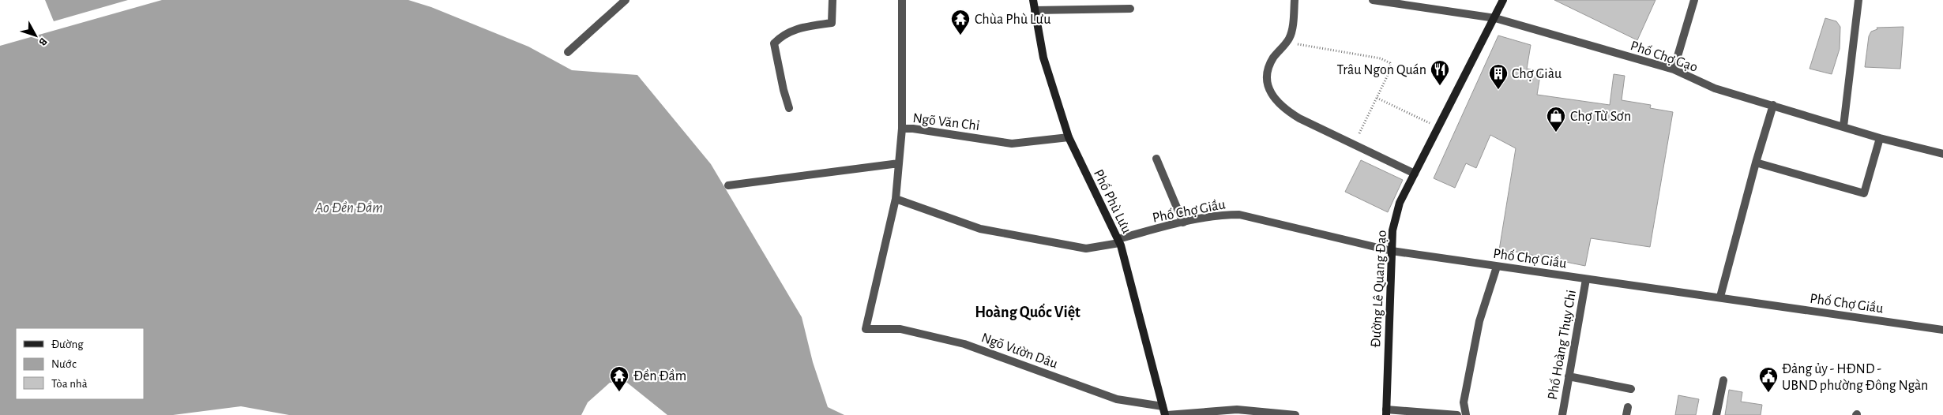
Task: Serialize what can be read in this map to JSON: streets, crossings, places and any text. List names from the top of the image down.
{
  "streets": {
    "main road": ["Phố Phù Lưu", "Đường Lê Quang Đạo"],
    "street": [
      "Phố Chợ Gạo",
      "Ngõ Văn Chỉ",
      "Phố Chợ Giầu",
      "Phố Hoàng Thụy Chi",
      "Ngõ Vườn Dâu"
    ]
  },
  "crossings": [
    ["Phố Chợ Gạo", "Đường Lê Quang Đạo"],
    ["Ngõ Văn Chỉ", "Phố Phù Lưu"],
    ["Phố Phù Lưu", "Phố Chợ Giầu"],
    ["Phố Phù Lưu", "Ngõ Vườn Dâu"],
    ["Phố Chợ Giầu", "Đường Lê Quang Đạo"],
    ["Phố Chợ Giầu", "Phố Hoàng Thụy Chi"],
    ["Phố Chợ Giầu", "Ngõ Vườn Dâu"]
  ],
  "districts": ["Hoàng Quốc Việt"],
  "water": ["Ao Đền Đầm"],
  "places": {
    "temple": ["Chùa Phù Lưu", "Đền Đầm"],
    "restaurant": ["Trâu Ngon Quán"],
    "building": ["Chợ Giàu"],
    "shop": ["Chợ Từ Sơn"],
    "public building": ["Đảng ủy - HĐND - UBND phường Đông Ngàn"]
  },
  "legend": ["Đường", "Nước", "Tòa nhà"],
  "north": "bottom right"
}
